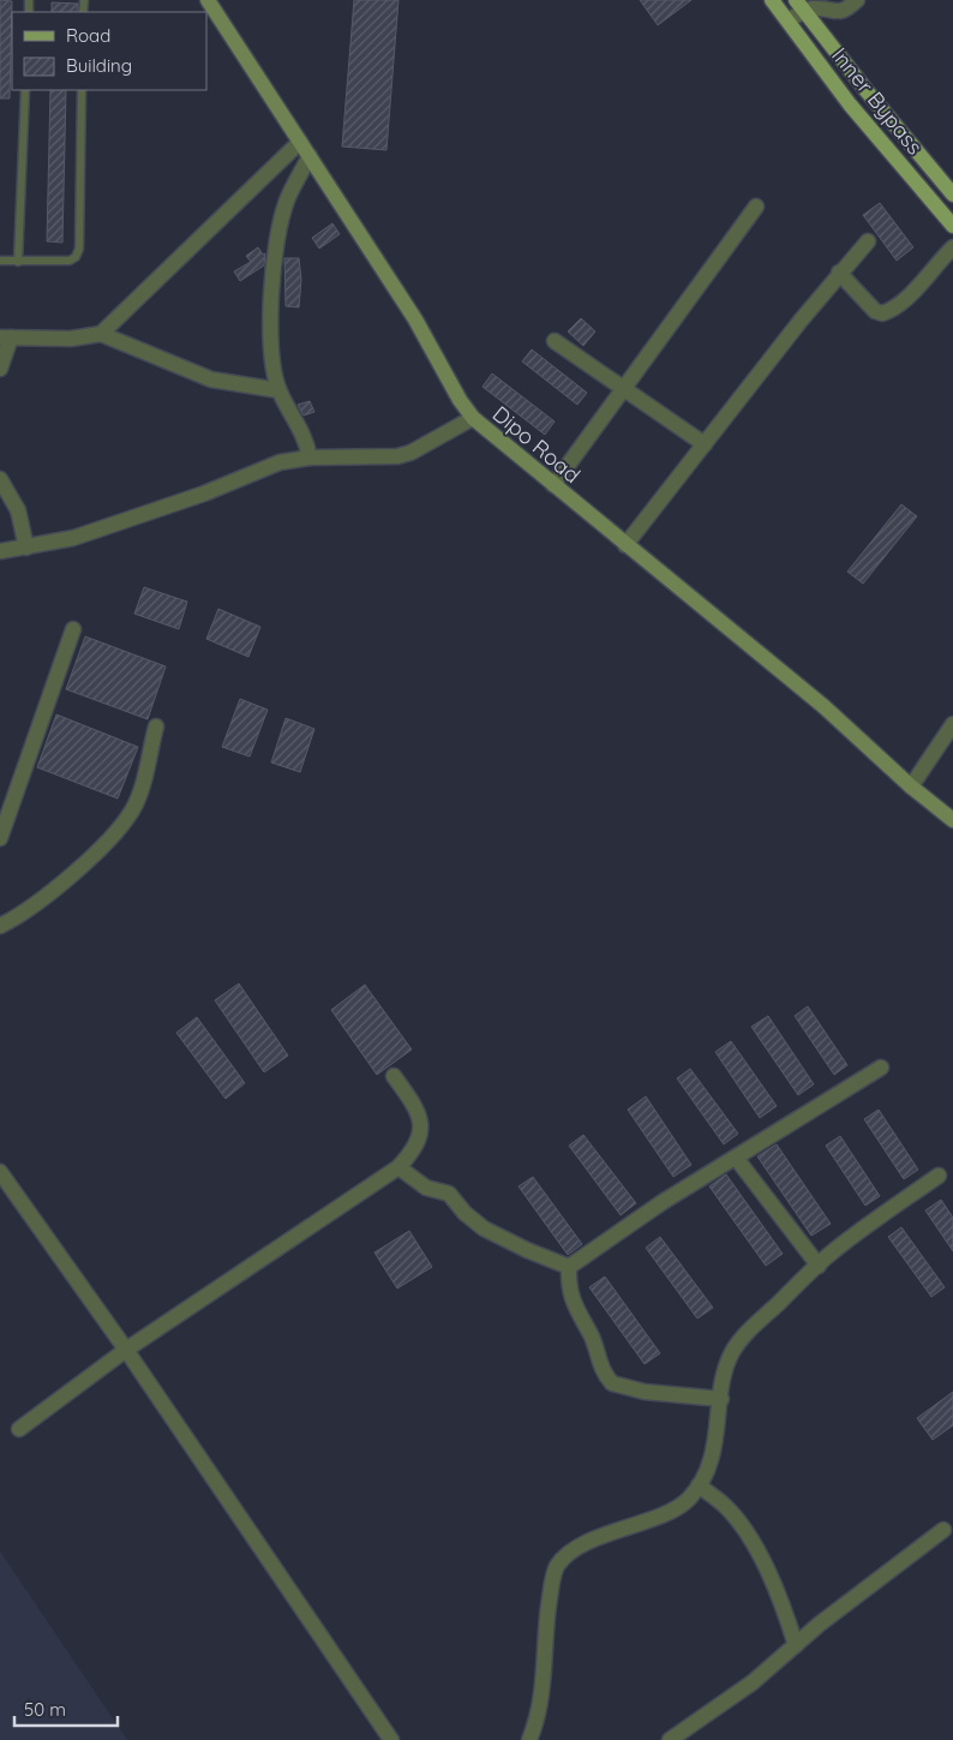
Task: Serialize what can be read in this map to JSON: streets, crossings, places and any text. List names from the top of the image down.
{
  "streets": {
    "main road": ["Inner Bypass", "Dipo Road"]
  },
  "legend": ["Road", "Building"],
  "scale_bar": "50 m"
}
